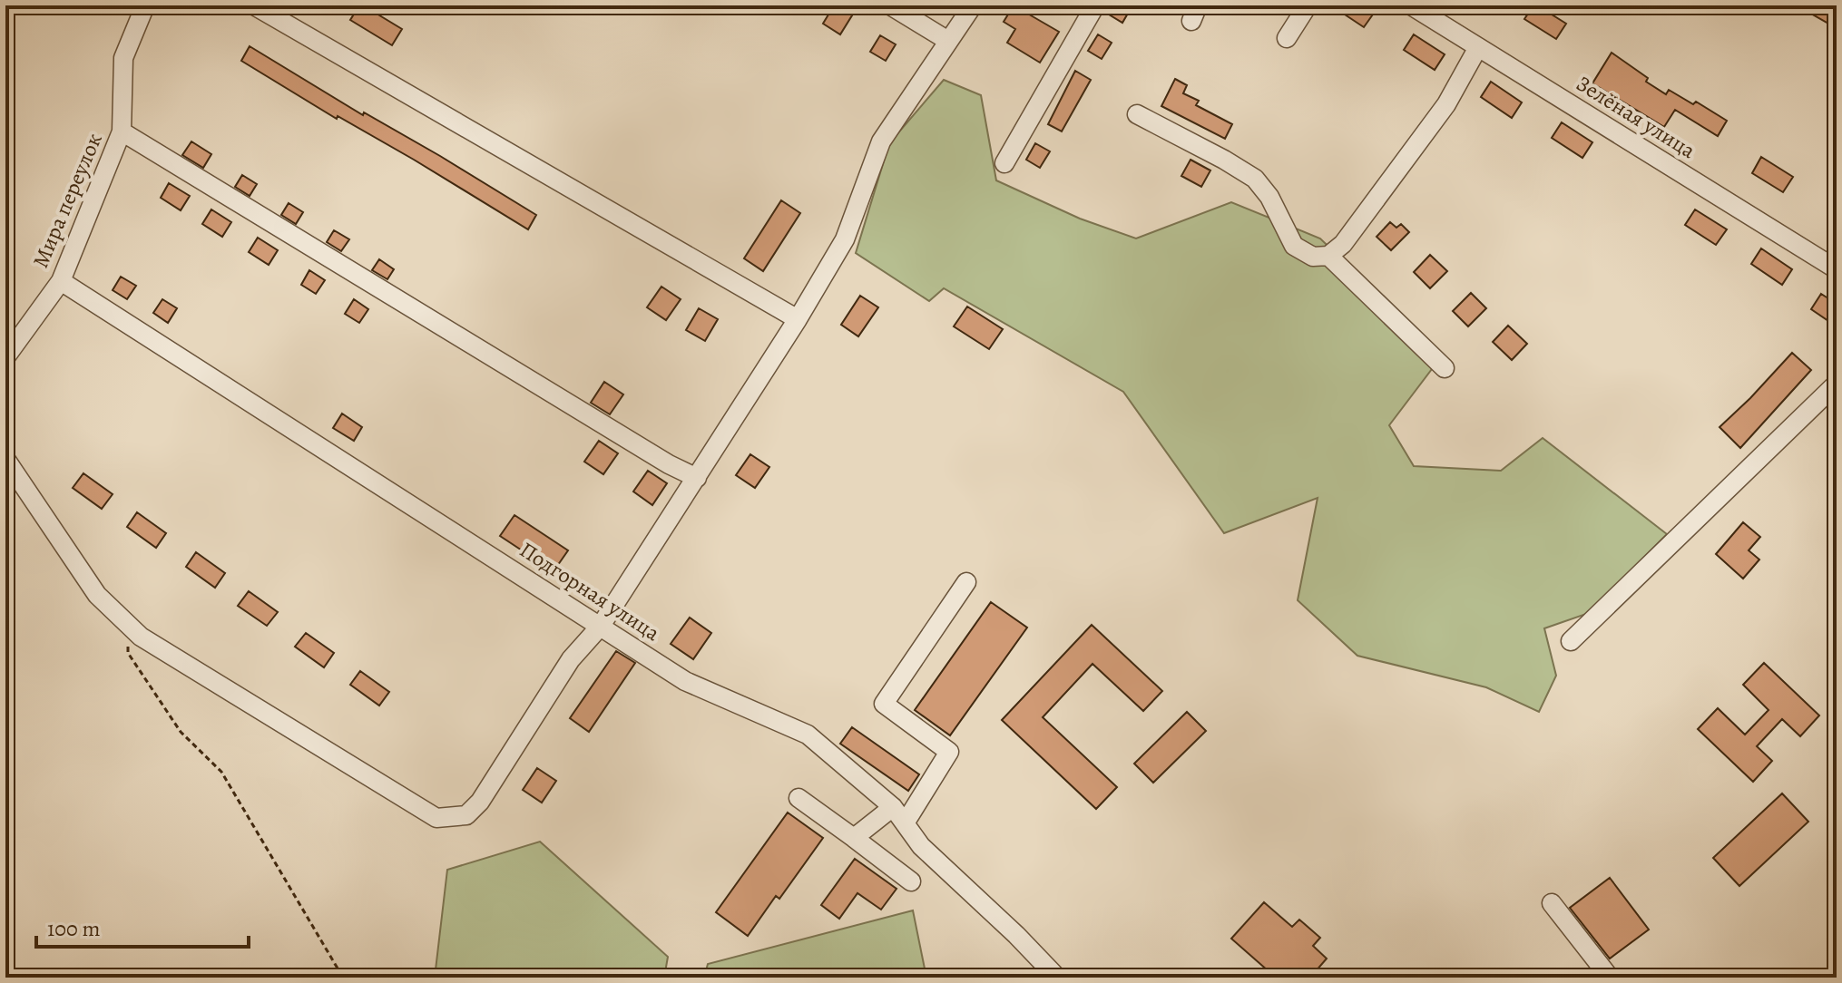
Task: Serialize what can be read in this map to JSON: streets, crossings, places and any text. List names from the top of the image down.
{
  "streets": {
    "street": ["Зелёная улица", "Мира переулок", "Подгорная улица"]
  },
  "crossings": [
    ["Мира переулок", "Подгорная улица"]
  ],
  "scale_bar": "100 m"
}
